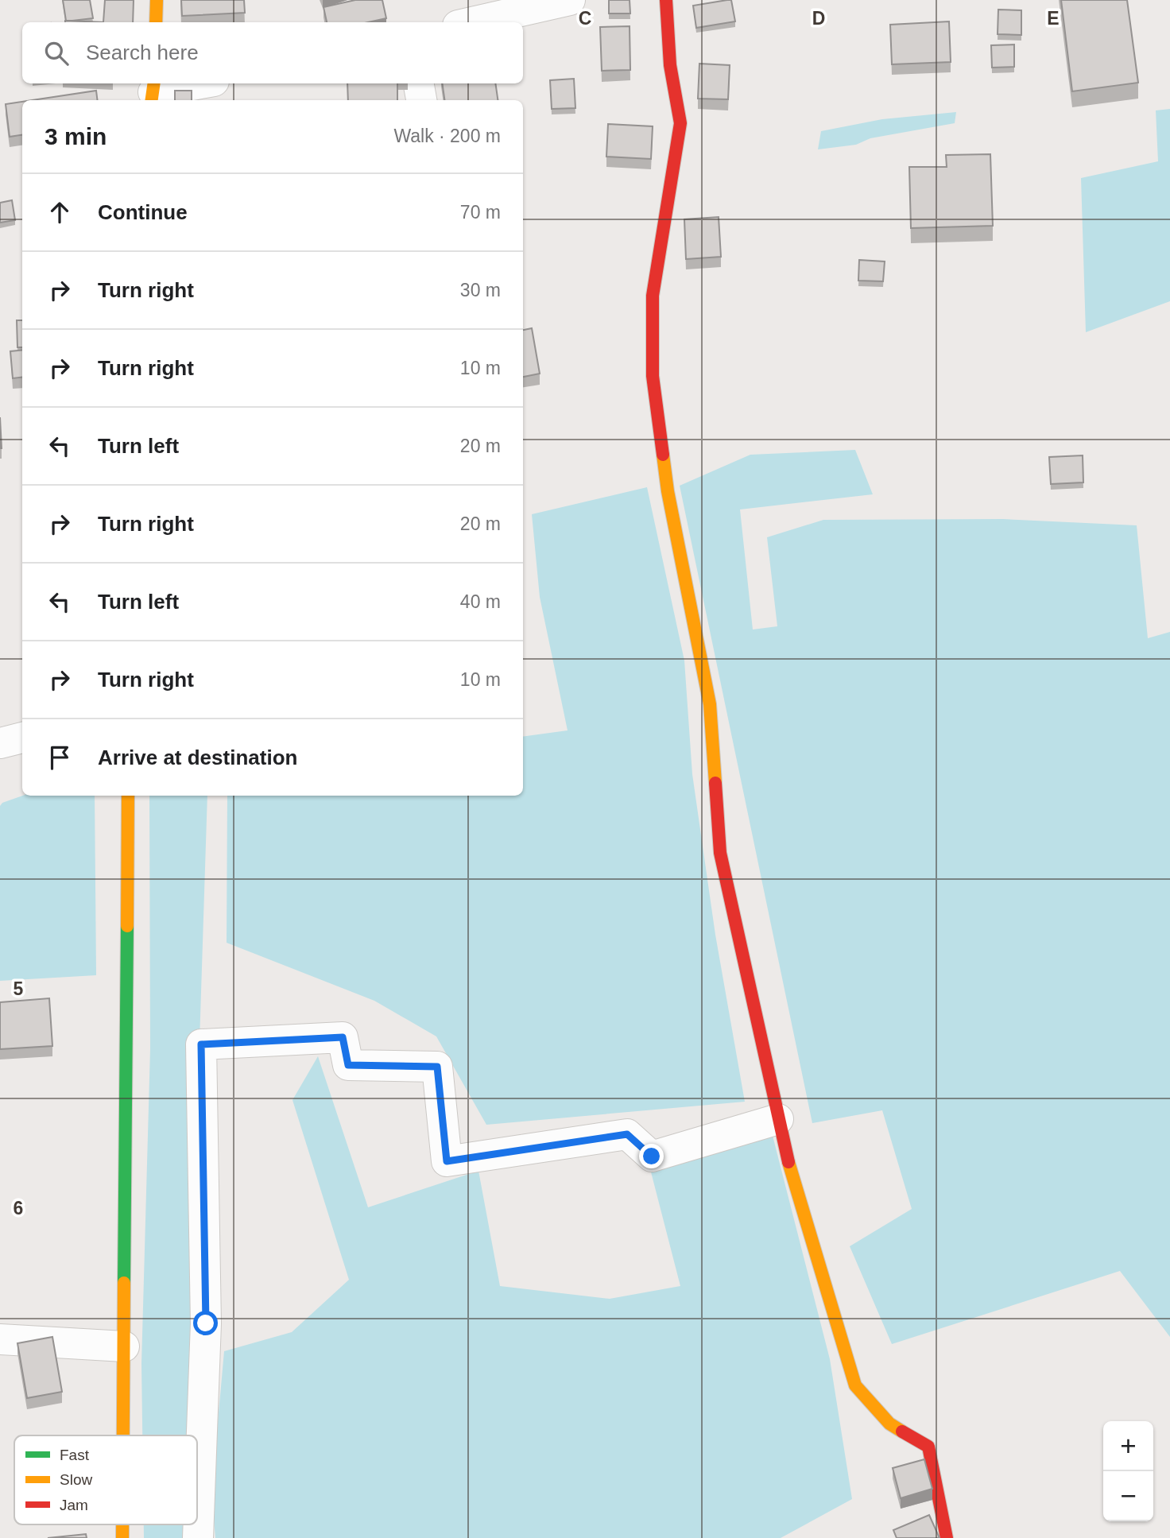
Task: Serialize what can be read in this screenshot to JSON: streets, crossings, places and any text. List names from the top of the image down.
{
  "legend": ["Fast", "Slow", "Jam"],
  "page": {
    "search": "Search here",
    "heading": ["3 min", "Walk · 200 m"],
    "list": [
      ["Continue", "70 m"],
      ["Turn right", "30 m"],
      ["Turn right", "10 m"],
      ["Turn left", "20 m"],
      ["Turn right", "20 m"],
      ["Turn left", "40 m"],
      ["Turn right", "10 m"],
      "Arrive at destination"
    ],
    "map_buttons": ["+", "−"]
  },
  "grid": {
    "columns": ["C", "D", "E"],
    "rows": ["5", "6"]
  }
}
